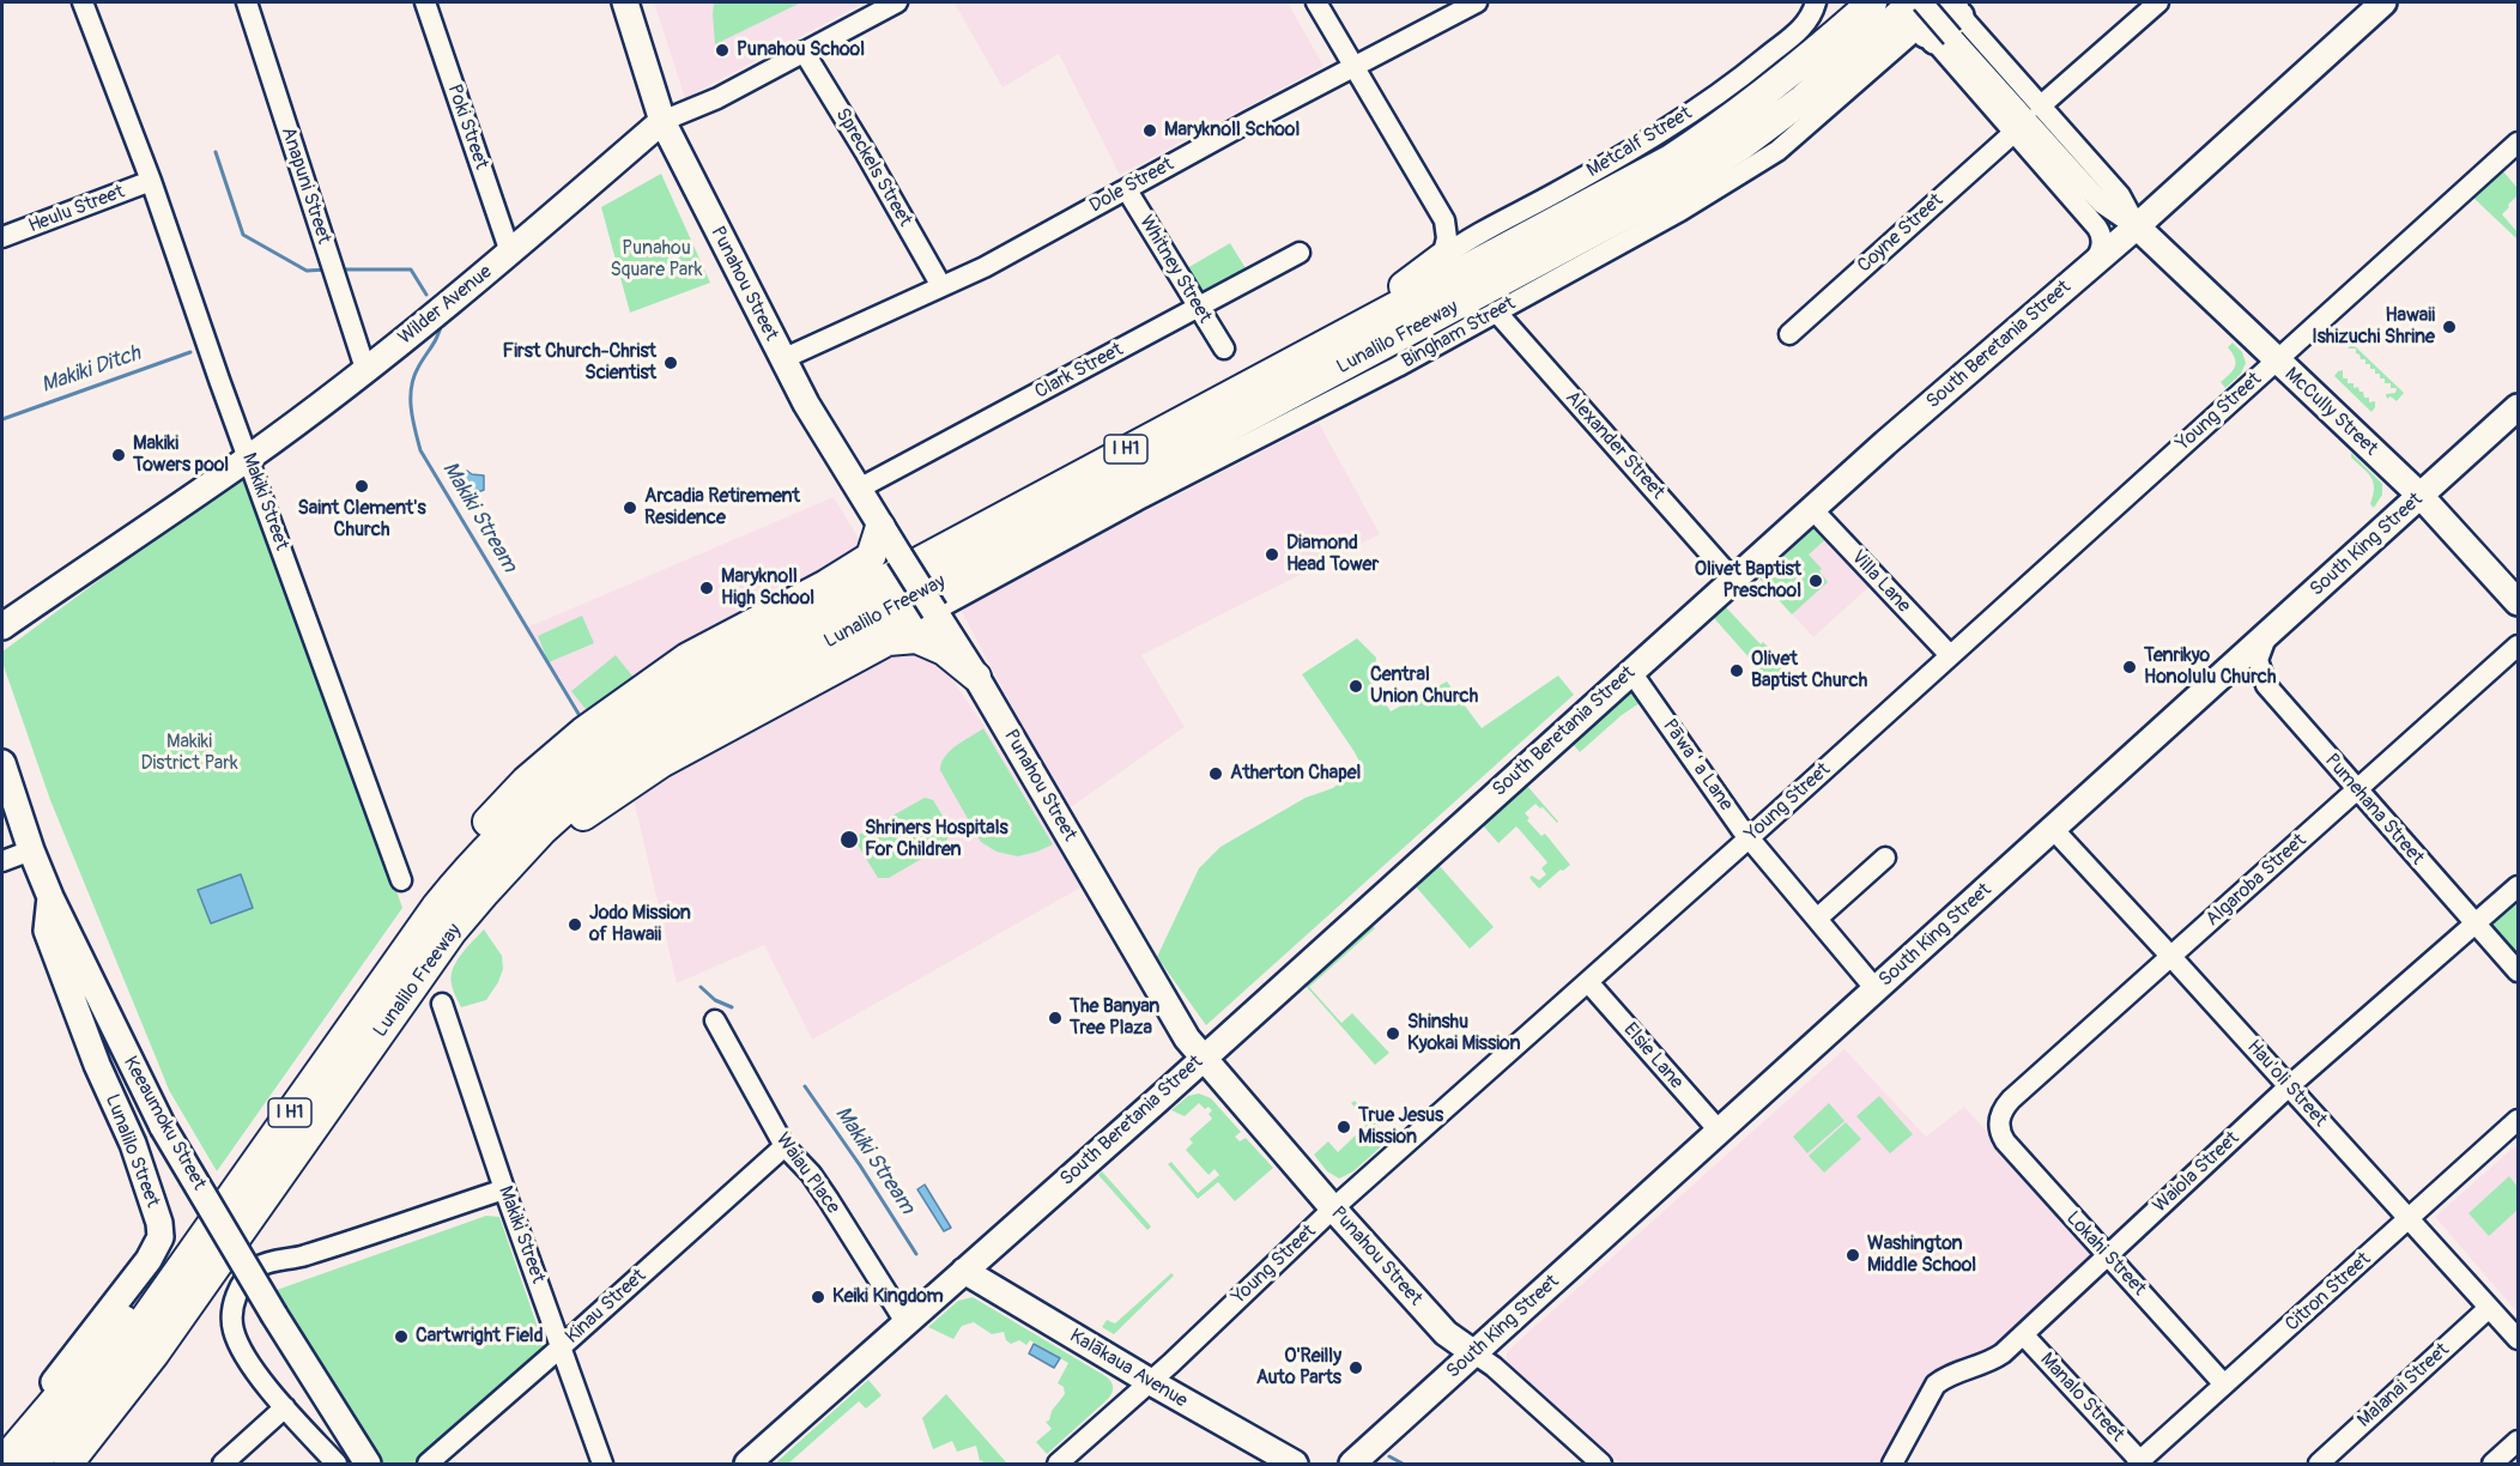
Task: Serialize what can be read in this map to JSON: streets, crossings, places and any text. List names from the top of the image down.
{
  "streets": {
    "highway": ["Lunalilo Freeway", "I H1"],
    "main road": [
      "Punahou Street",
      "Wilder Avenue",
      "South Beretania Street",
      "McCully Street",
      "South King Street",
      "Keeaumoku Street",
      "Lunalilo Street",
      "Kalākaua Avenue"
    ],
    "street": [
      "Poki Street",
      "Metcalf Street",
      "Spreckels Street",
      "Anapuni Street",
      "Dole Street",
      "Heulu Street",
      "Coyne Street",
      "Whitney Street",
      "Bingham Street",
      "Clark Street",
      "Young Street",
      "Alexander Street",
      "Makiki Street",
      "Villa Lane",
      "Pāwaʻa Lane",
      "Pumehana Street",
      "Algaroba Street",
      "Elsie Lane",
      "Hau'oli Street",
      "Waiola Street",
      "Waiau Place",
      "Lokahi Street",
      "Citron Street",
      "Kinau Street",
      "Malanai Street",
      "Manalo Street"
    ]
  },
  "crossings": [
    ["Poki Street", "Wilder Avenue"],
    ["Spreckels Street", "Dole Street"],
    ["Spreckels Street", "Wilder Avenue"],
    ["Anapuni Street", "Wilder Avenue"],
    ["Dole Street", "Whitney Street"],
    ["Dole Street", "Punahou Street"],
    ["Heulu Street", "Makiki Street"],
    ["Coyne Street", "McCully Street"],
    ["Whitney Street", "Clark Street"],
    ["Punahou Street", "Wilder Avenue"],
    ["Punahou Street", "Bingham Street"],
    ["Punahou Street", "South Beretania Street"],
    ["Punahou Street", "Clark Street"],
    ["Punahou Street", "Young Street"],
    ["Punahou Street", "South King Street"],
    ["Wilder Avenue", "Makiki Street"],
    ["Bingham Street", "McCully Street"],
    ["Bingham Street", "Alexander Street"],
    ["South Beretania Street", "McCully Street"],
    ["South Beretania Street", "Alexander Street"],
    ["South Beretania Street", "Villa Lane"],
    ["South Beretania Street", "Pāwaʻa Lane"],
    ["South Beretania Street", "Waiau Place"],
    ["South Beretania Street", "Kalākaua Avenue"],
    ["Young Street", "McCully Street"],
    ["Young Street", "Villa Lane"],
    ["Young Street", "Pāwaʻa Lane"],
    ["Young Street", "Elsie Lane"],
    ["Young Street", "Kalākaua Avenue"],
    ["McCully Street", "South King Street"],
    ["Makiki Street", "Kinau Street"],
    ["South King Street", "Pāwaʻa Lane"],
    ["South King Street", "Pumehana Street"],
    ["South King Street", "Elsie Lane"],
    ["South King Street", "Hau'oli Street"],
    ["Pumehana Street", "Algaroba Street"],
    ["Pumehana Street", "Waiola Street"],
    ["Algaroba Street", "Hau'oli Street"],
    ["Algaroba Street", "Lokahi Street"],
    ["Hau'oli Street", "Waiola Street"],
    ["Hau'oli Street", "Citron Street"],
    ["Hau'oli Street", "Malanai Street"],
    ["Keeaumoku Street", "Lunalilo Street"],
    ["Waiola Street", "Lokahi Street"],
    ["Waiola Street", "Manalo Street"],
    ["Waiau Place", "Kinau Street"],
    ["Lokahi Street", "Citron Street"],
    ["Citron Street", "Manalo Street"]
  ],
  "water": ["Makiki Ditch", "Makiki Stream"],
  "parks": ["Punahou Square Park", "Makiki District Park"],
  "places": [
    "Punahou School",
    "Maryknoll School",
    "Hawaii Ishizuchi Shrine",
    "First Church-Christ Scientist",
    "Makiki Towers pool",
    "Saint Clement's Church",
    "Arcadia Retirement Residence",
    "Diamond Head Tower",
    "Olivet Baptist Preschool",
    "Maryknoll High School",
    "Tenrikyo Honolulu Church",
    "Olivet Baptist Church",
    "Central Union Church",
    "Atherton Chapel",
    "Shriners Hospitals For Children",
    "Jodo Mission of Hawaii",
    "The Banyan Tree Plaza",
    "Shinshu Kyokai Mission",
    "True Jesus Mission",
    "Washington Middle School",
    "Keiki Kingdom",
    "Cartwright Field",
    "O'Reilly Auto Parts"
  ]
}
